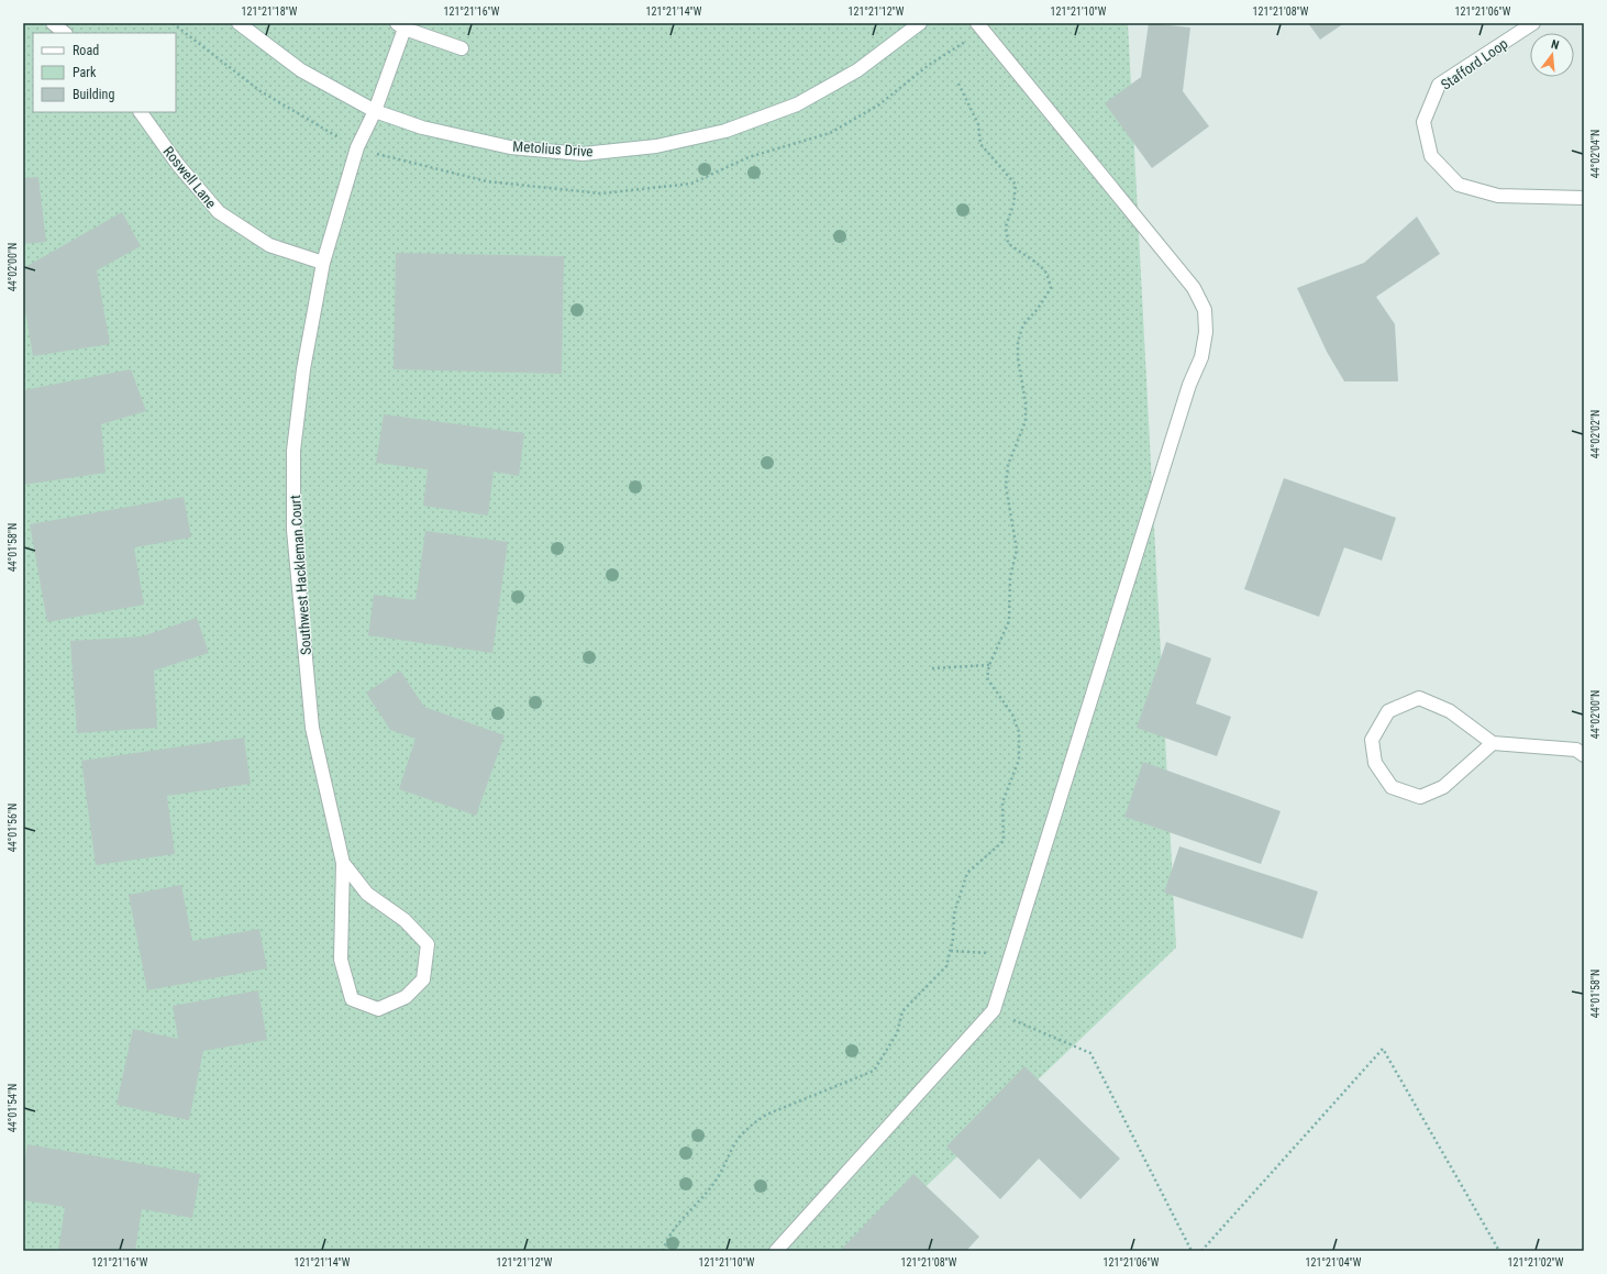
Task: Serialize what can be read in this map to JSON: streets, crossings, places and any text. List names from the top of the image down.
{
  "streets": {
    "street": [
      "Stafford Loop",
      "Metolius Drive",
      "Roswell Lane",
      "Southwest Hackleman Court"
    ]
  },
  "crossings": [
    ["Metolius Drive", "Southwest Hackleman Court"],
    ["Roswell Lane", "Southwest Hackleman Court"]
  ],
  "legend": ["Road", "Park", "Building"],
  "north": "top",
  "coordinates": [
    "121°21'18\"W",
    "121°21'16\"W",
    "121°21'14\"W",
    "121°21'12\"W",
    "121°21'10\"W",
    "121°21'08\"W",
    "121°21'06\"W",
    "44°02'04\"N",
    "44°02'00\"N",
    "44°02'02\"N",
    "44°01'58\"N",
    "44°01'56\"N",
    "44°01'54\"N",
    "121°21'04\"W",
    "121°21'02\"W"
  ]
}
